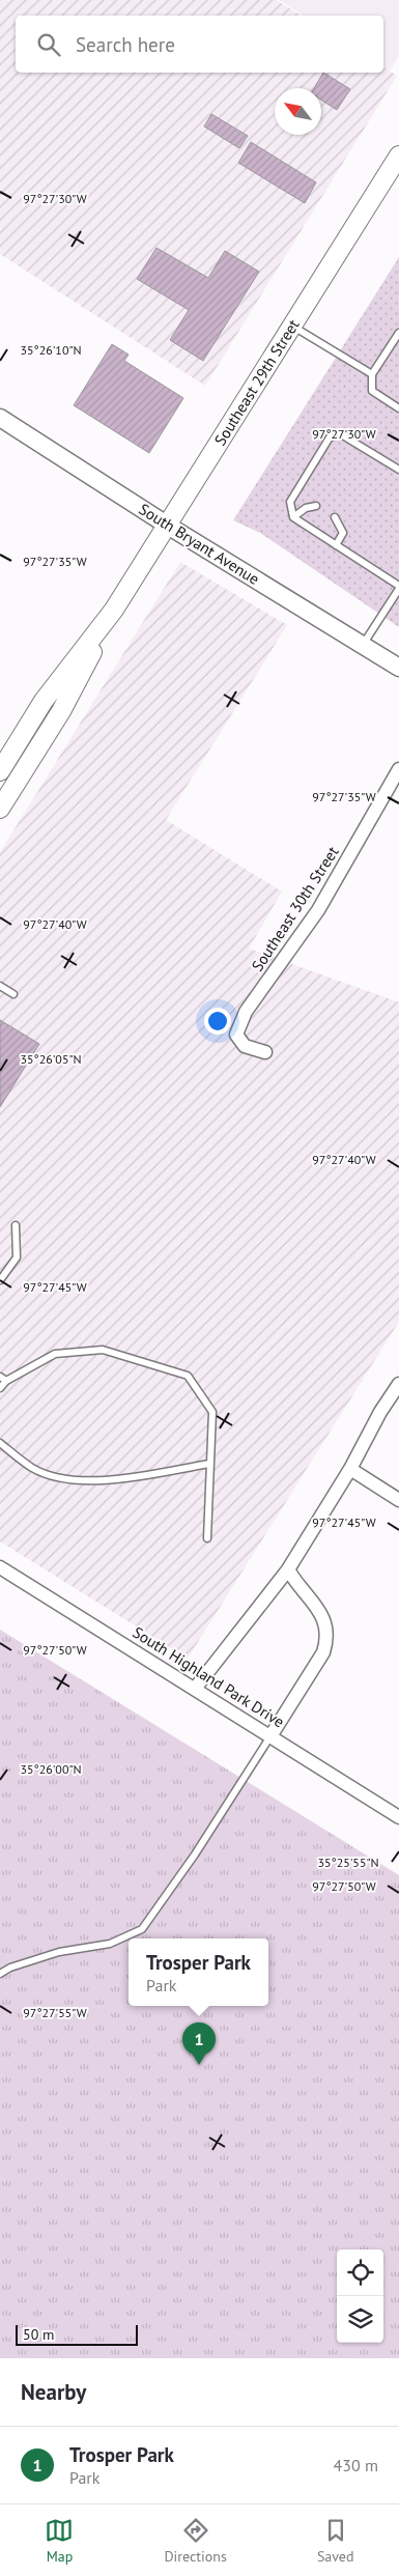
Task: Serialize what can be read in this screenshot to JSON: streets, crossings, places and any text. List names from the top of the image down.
{
  "streets": {
    "main road": ["Southeast 29th Street"],
    "street": ["South Bryant Avenue", "Southeast 30th Street", "South Highland Park Drive"]
  },
  "crossings": [
    ["Southeast 29th Street", "South Bryant Avenue"]
  ],
  "scale_bar": "50 m",
  "north": "top left",
  "page": {
    "search": "Search here",
    "popup": ["Trosper Park", "Park"],
    "pins": "1",
    "scale": "50 m",
    "heading": "Nearby",
    "list": [
      {
        "mark": "1",
        "name": "Trosper Park",
        "note": "Park",
        "value": "430 m"
      }
    ],
    "nav": ["Map", "Directions", "Saved"]
  },
  "coordinates": [
    "97°27'30\"W",
    "35°26'10\"N",
    "97°27'35\"W",
    "97°27'40\"W",
    "35°26'05\"N",
    "97°27'45\"W",
    "97°27'50\"W",
    "35°26'00\"N",
    "35°25'55\"N",
    "97°27'55\"W"
  ]
}
